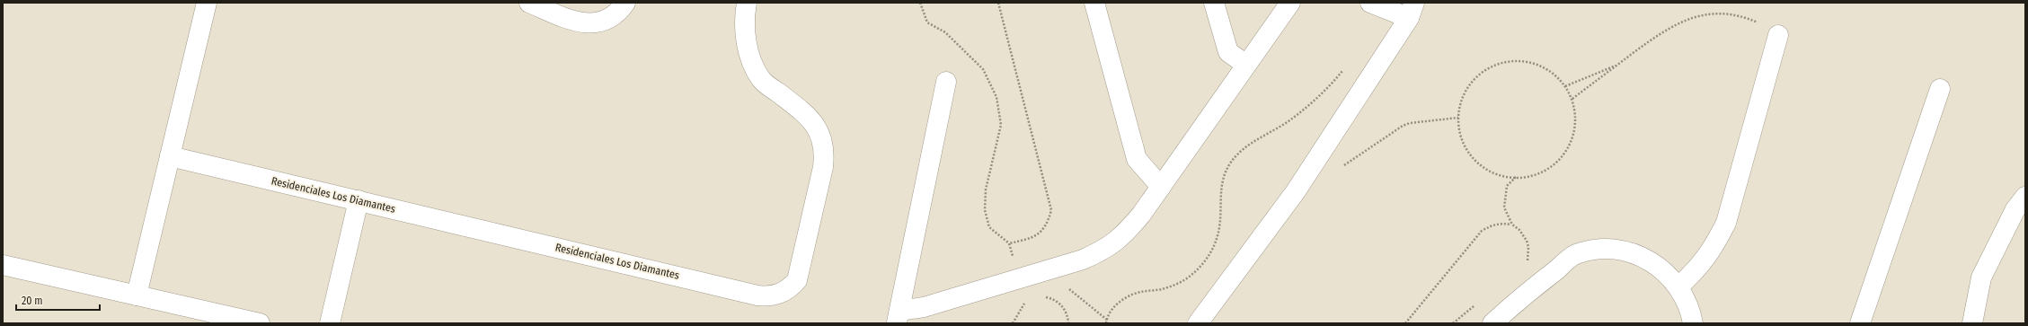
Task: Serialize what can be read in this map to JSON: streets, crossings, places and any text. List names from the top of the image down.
{
  "streets": {
    "street": ["Residenciales Los Diamantes"]
  },
  "scale_bar": "20 m"
}
